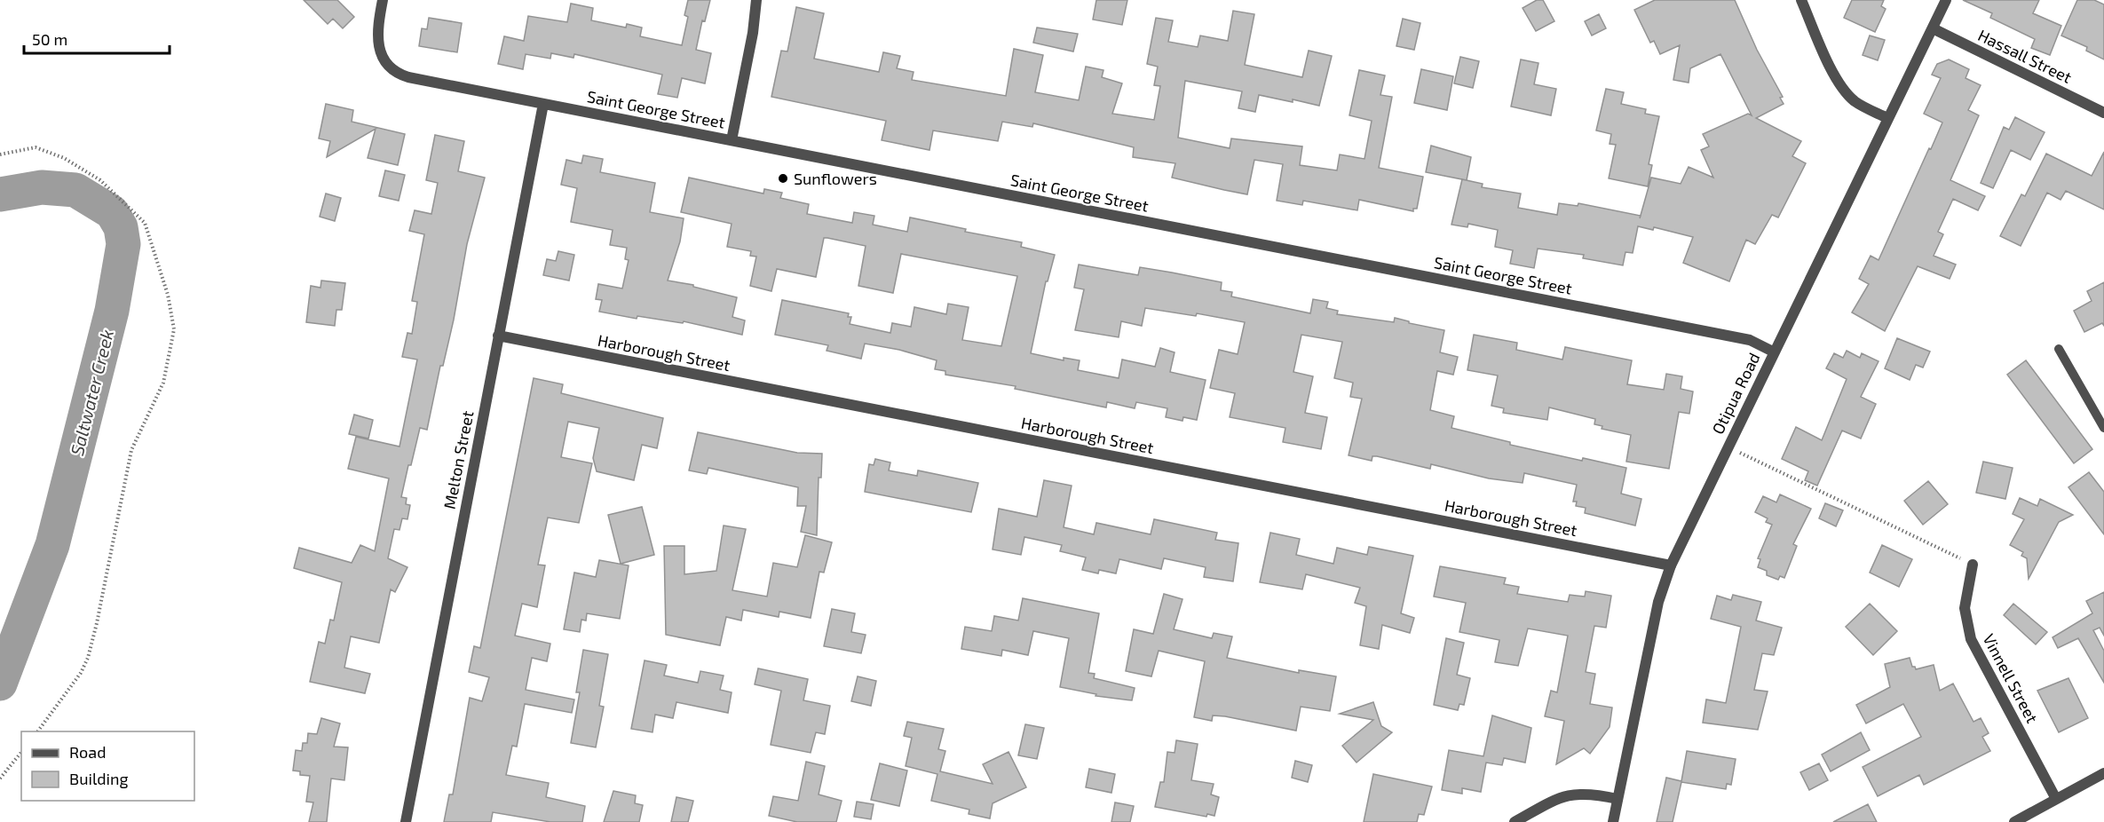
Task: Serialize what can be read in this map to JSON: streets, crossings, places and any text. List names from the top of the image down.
{
  "streets": {
    "street": [
      "Hassall Street",
      "Saint George Street",
      "Harborough Street",
      "Otipua Road",
      "Melton Street",
      "Vinnell Street"
    ]
  },
  "crossings": [
    ["Hassall Street", "Otipua Road"],
    ["Saint George Street", "Otipua Road"],
    ["Saint George Street", "Melton Street"],
    ["Harborough Street", "Otipua Road"],
    ["Harborough Street", "Melton Street"]
  ],
  "water": ["Saltwater Creek"],
  "places": ["Sunflowers"],
  "legend": ["Road", "Building"],
  "scale_bar": "50 m"
}
